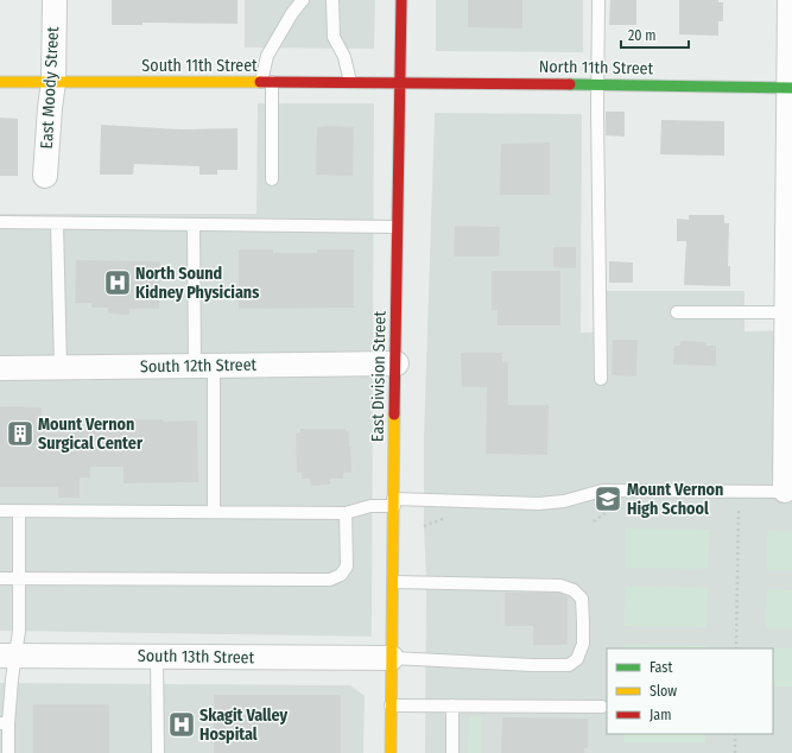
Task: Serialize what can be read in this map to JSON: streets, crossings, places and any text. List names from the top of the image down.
{
  "streets": {
    "street": [
      "South 11th Street",
      "North 11th Street",
      "East Moody Street",
      "South 12th Street",
      "East Division Street",
      "South 13th Street"
    ]
  },
  "crossings": [
    ["South 11th Street", "North 11th Street"],
    ["South 11th Street", "East Moody Street"],
    ["South 11th Street", "East Division Street"],
    ["North 11th Street", "East Division Street"],
    ["South 12th Street", "East Division Street"],
    ["East Division Street", "South 13th Street"]
  ],
  "places": {
    "hospital": ["North Sound Kidney Physicians", "Skagit Valley Hospital"],
    "building": ["Mount Vernon Surgical Center"],
    "school or university": ["Mount Vernon High School"]
  },
  "legend": ["Fast", "Slow", "Jam"],
  "scale_bar": "20 m"
}
